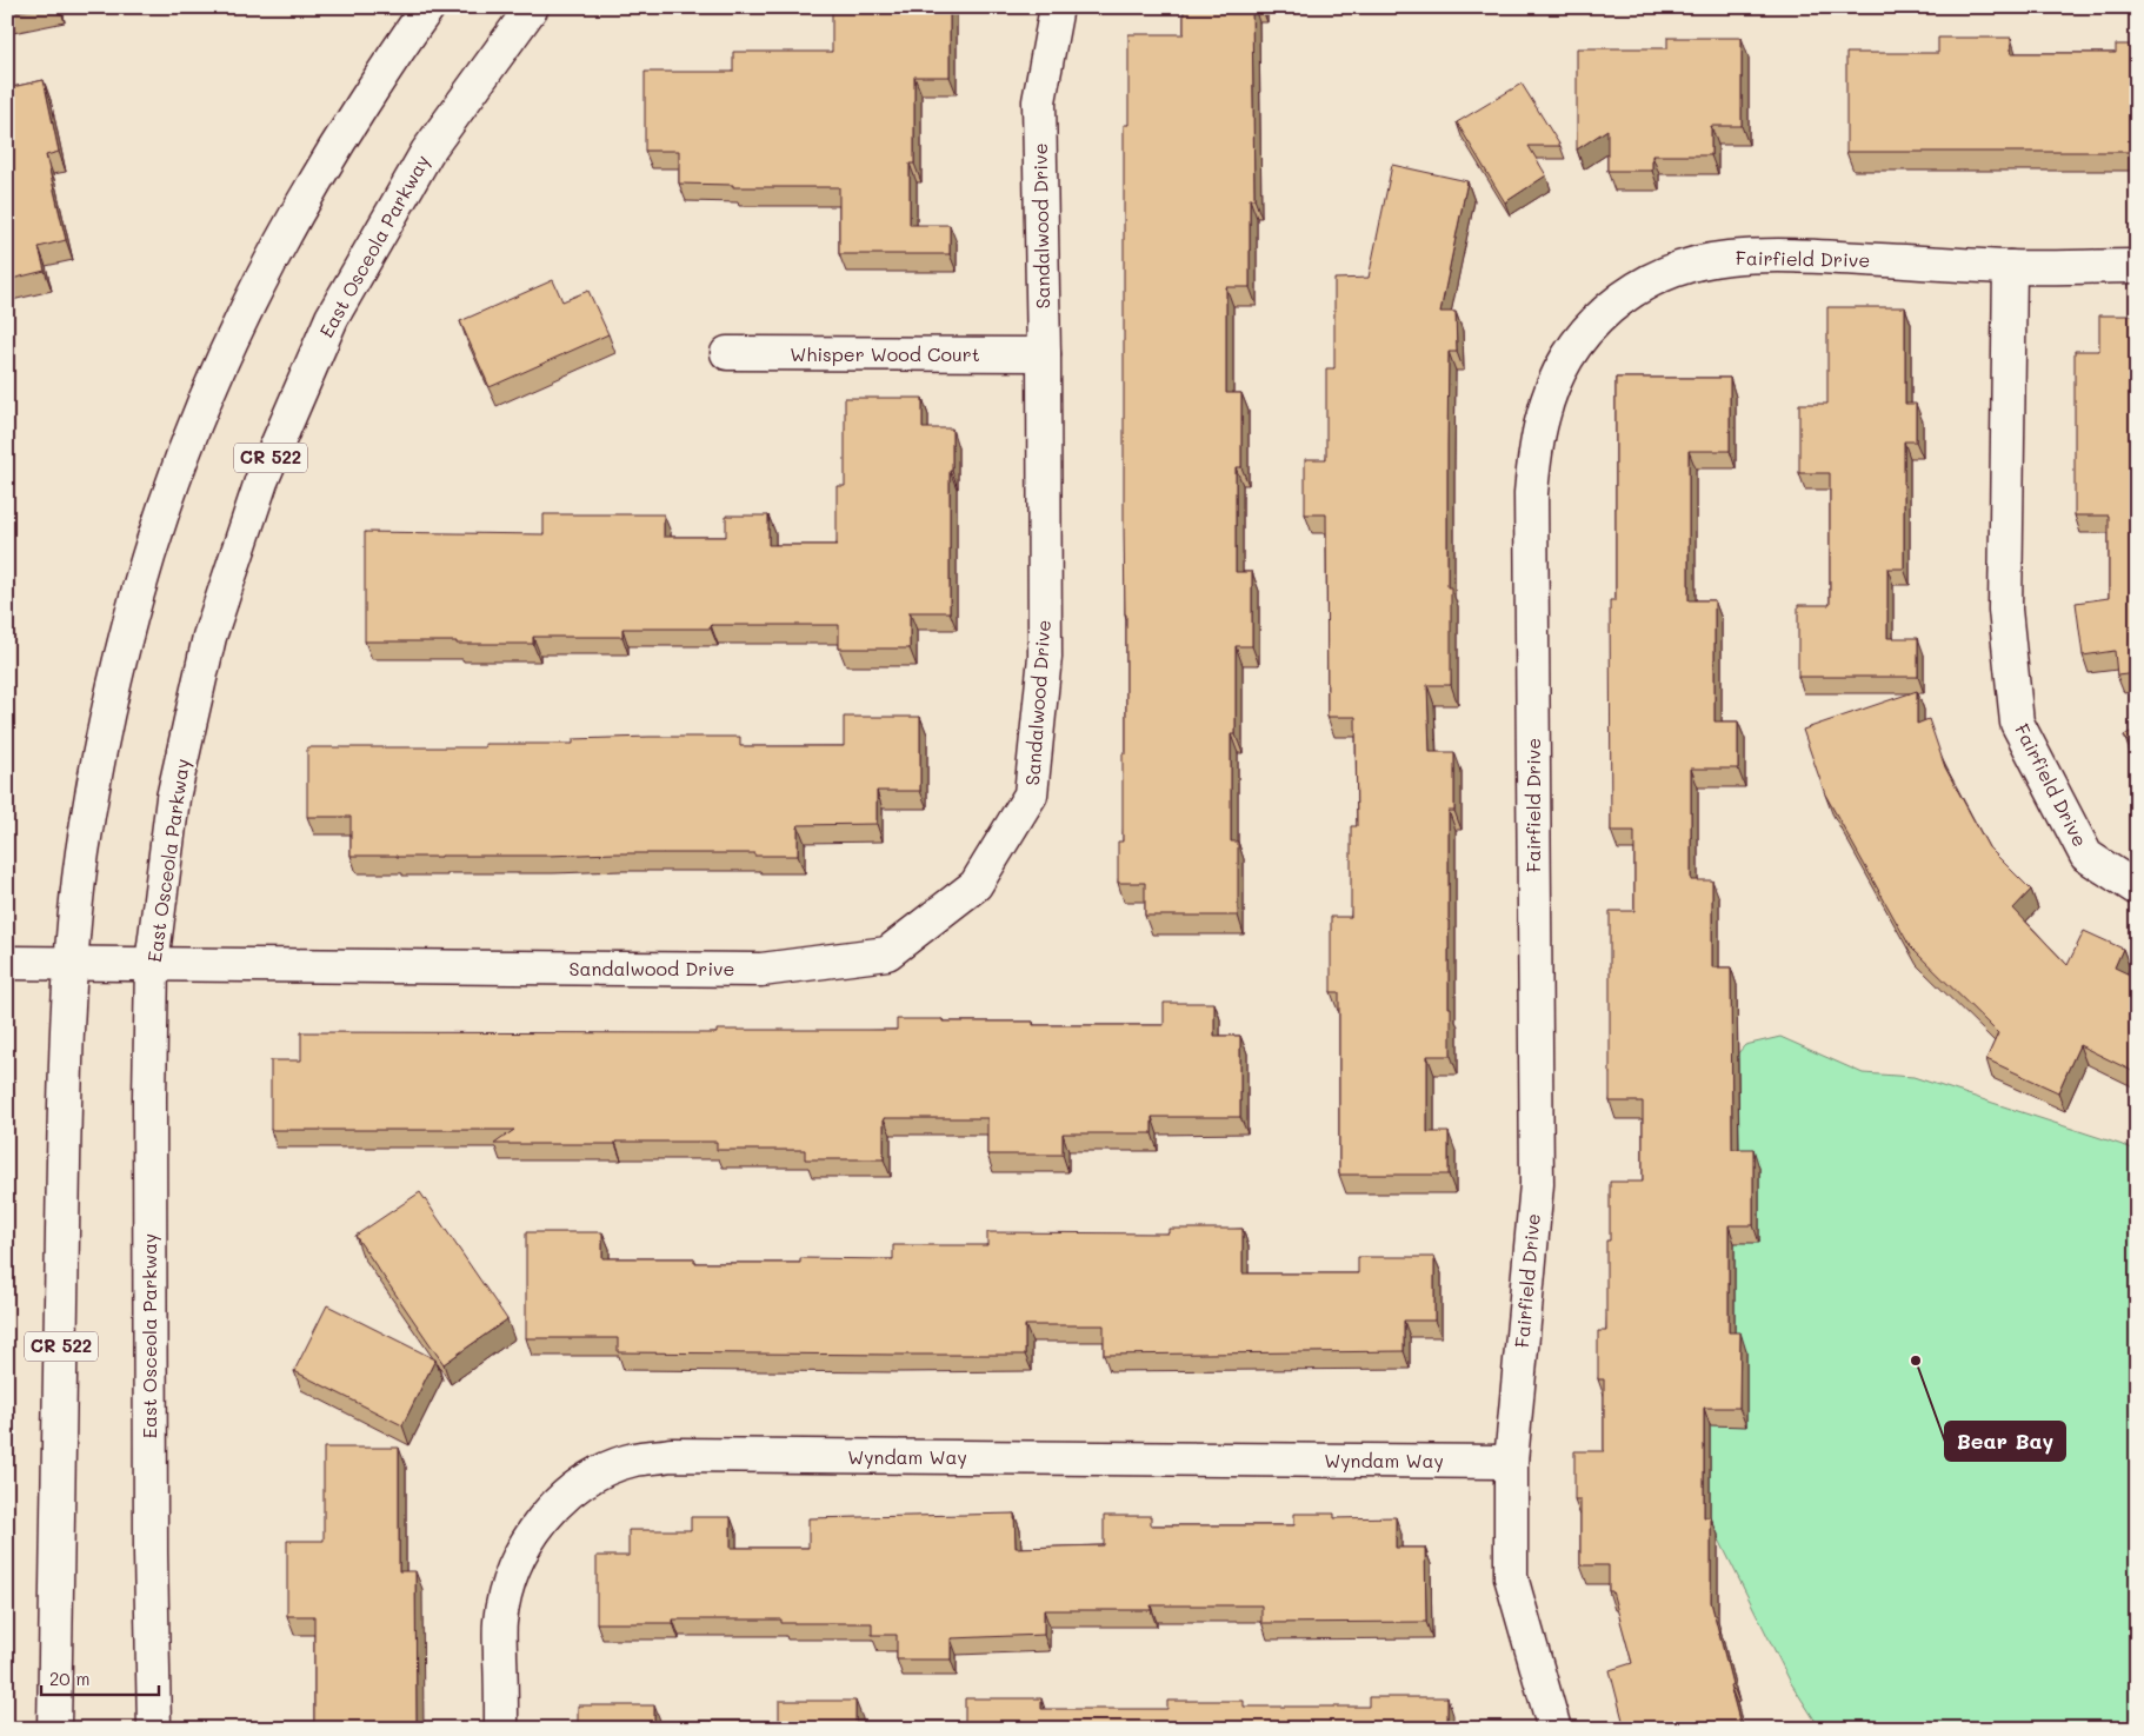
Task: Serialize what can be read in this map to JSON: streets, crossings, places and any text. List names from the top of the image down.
{
  "streets": {
    "street": [
      "Sandalwood Drive",
      "East Osceola Parkway",
      "Fairfield Drive",
      "Whisper Wood Court",
      "CR 522",
      "Wyndam Way"
    ]
  },
  "crossings": [
    ["Sandalwood Drive", "East Osceola Parkway"],
    ["Sandalwood Drive", "Whisper Wood Court"],
    ["Sandalwood Drive", "CR 522"],
    ["Fairfield Drive", "Wyndam Way"]
  ],
  "places": ["Bear Bay"],
  "scale_bar": "20 m"
}
